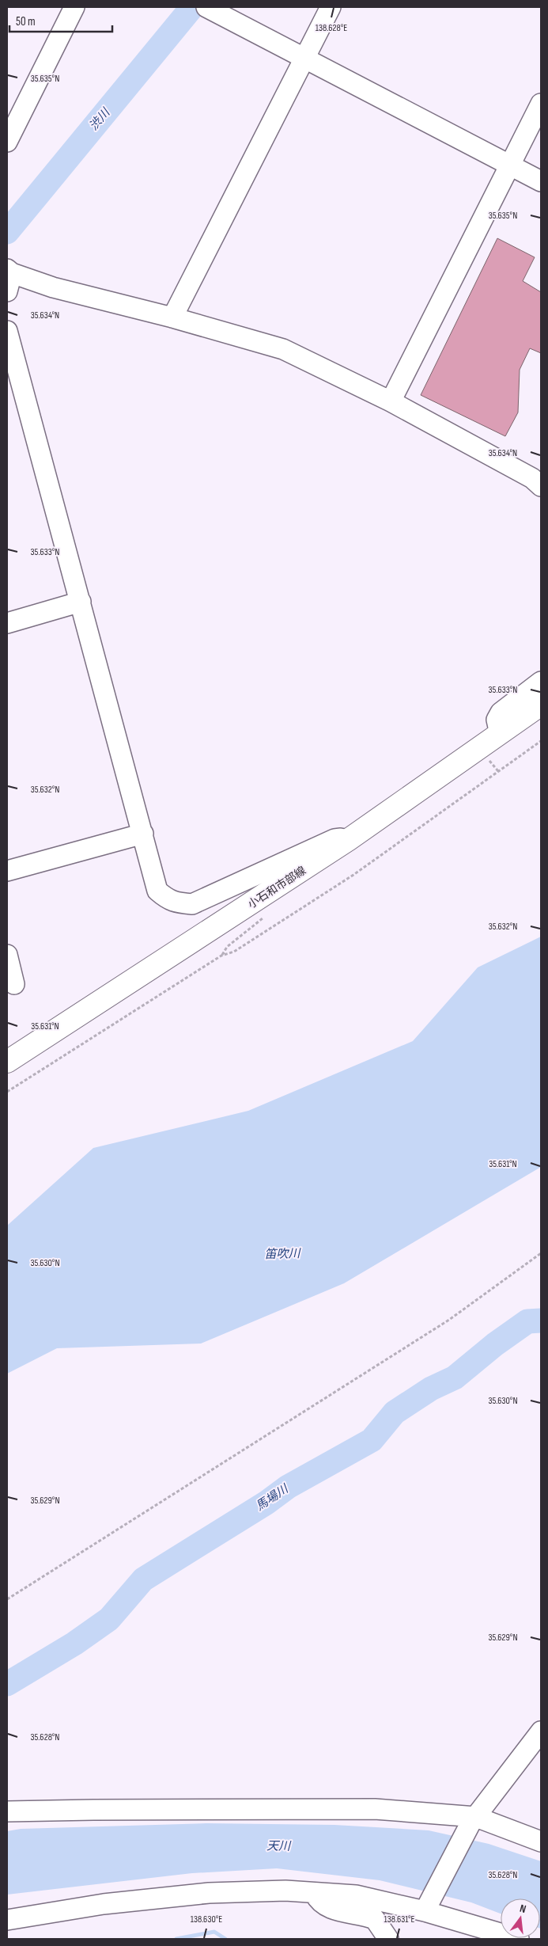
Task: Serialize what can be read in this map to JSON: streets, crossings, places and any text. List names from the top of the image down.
{
  "streets": {
    "main road": ["小石和市部線"]
  },
  "water": [
    "渋川",
    "笛吹川",
    "馬場川",
    "天川"
  ],
  "scale_bar": "50 m",
  "north": "top",
  "coordinates": [
    "138.628°E",
    "35.635°N",
    "35.634°N",
    "35.633°N",
    "35.632°N",
    "35.631°N",
    "35.630°N",
    "35.629°N",
    "35.628°N",
    "138.630°E",
    "138.631°E"
  ]
}
